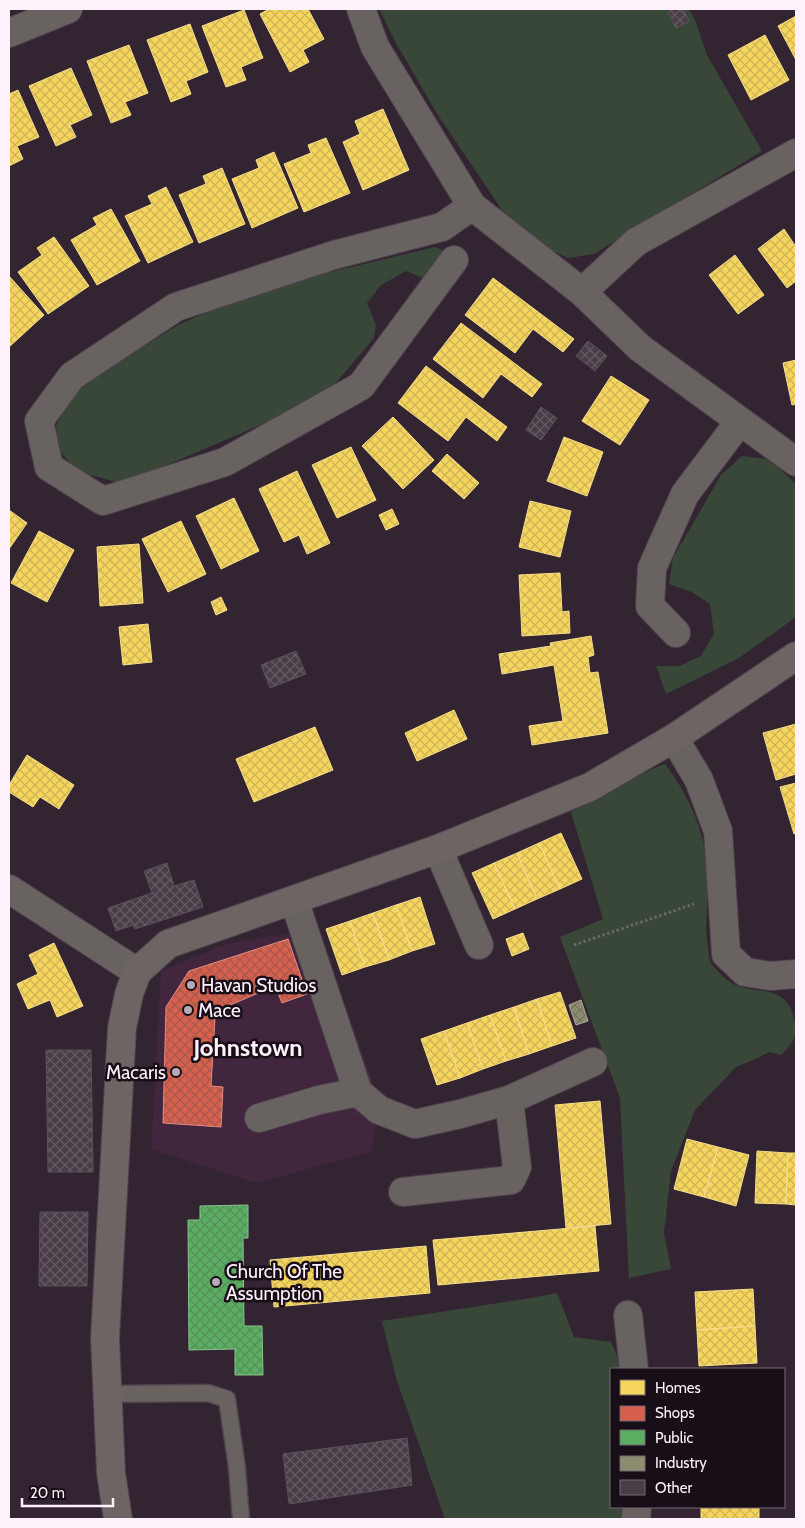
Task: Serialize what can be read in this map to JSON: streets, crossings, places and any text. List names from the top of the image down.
{
  "districts": ["Johnstown"],
  "places": [
    "Havan Studios",
    "Mace",
    "Macaris",
    "Church Of The Assumption"
  ],
  "legend": [
    "Homes",
    "Shops",
    "Public",
    "Industry",
    "Other"
  ],
  "scale_bar": "20 m"
}
